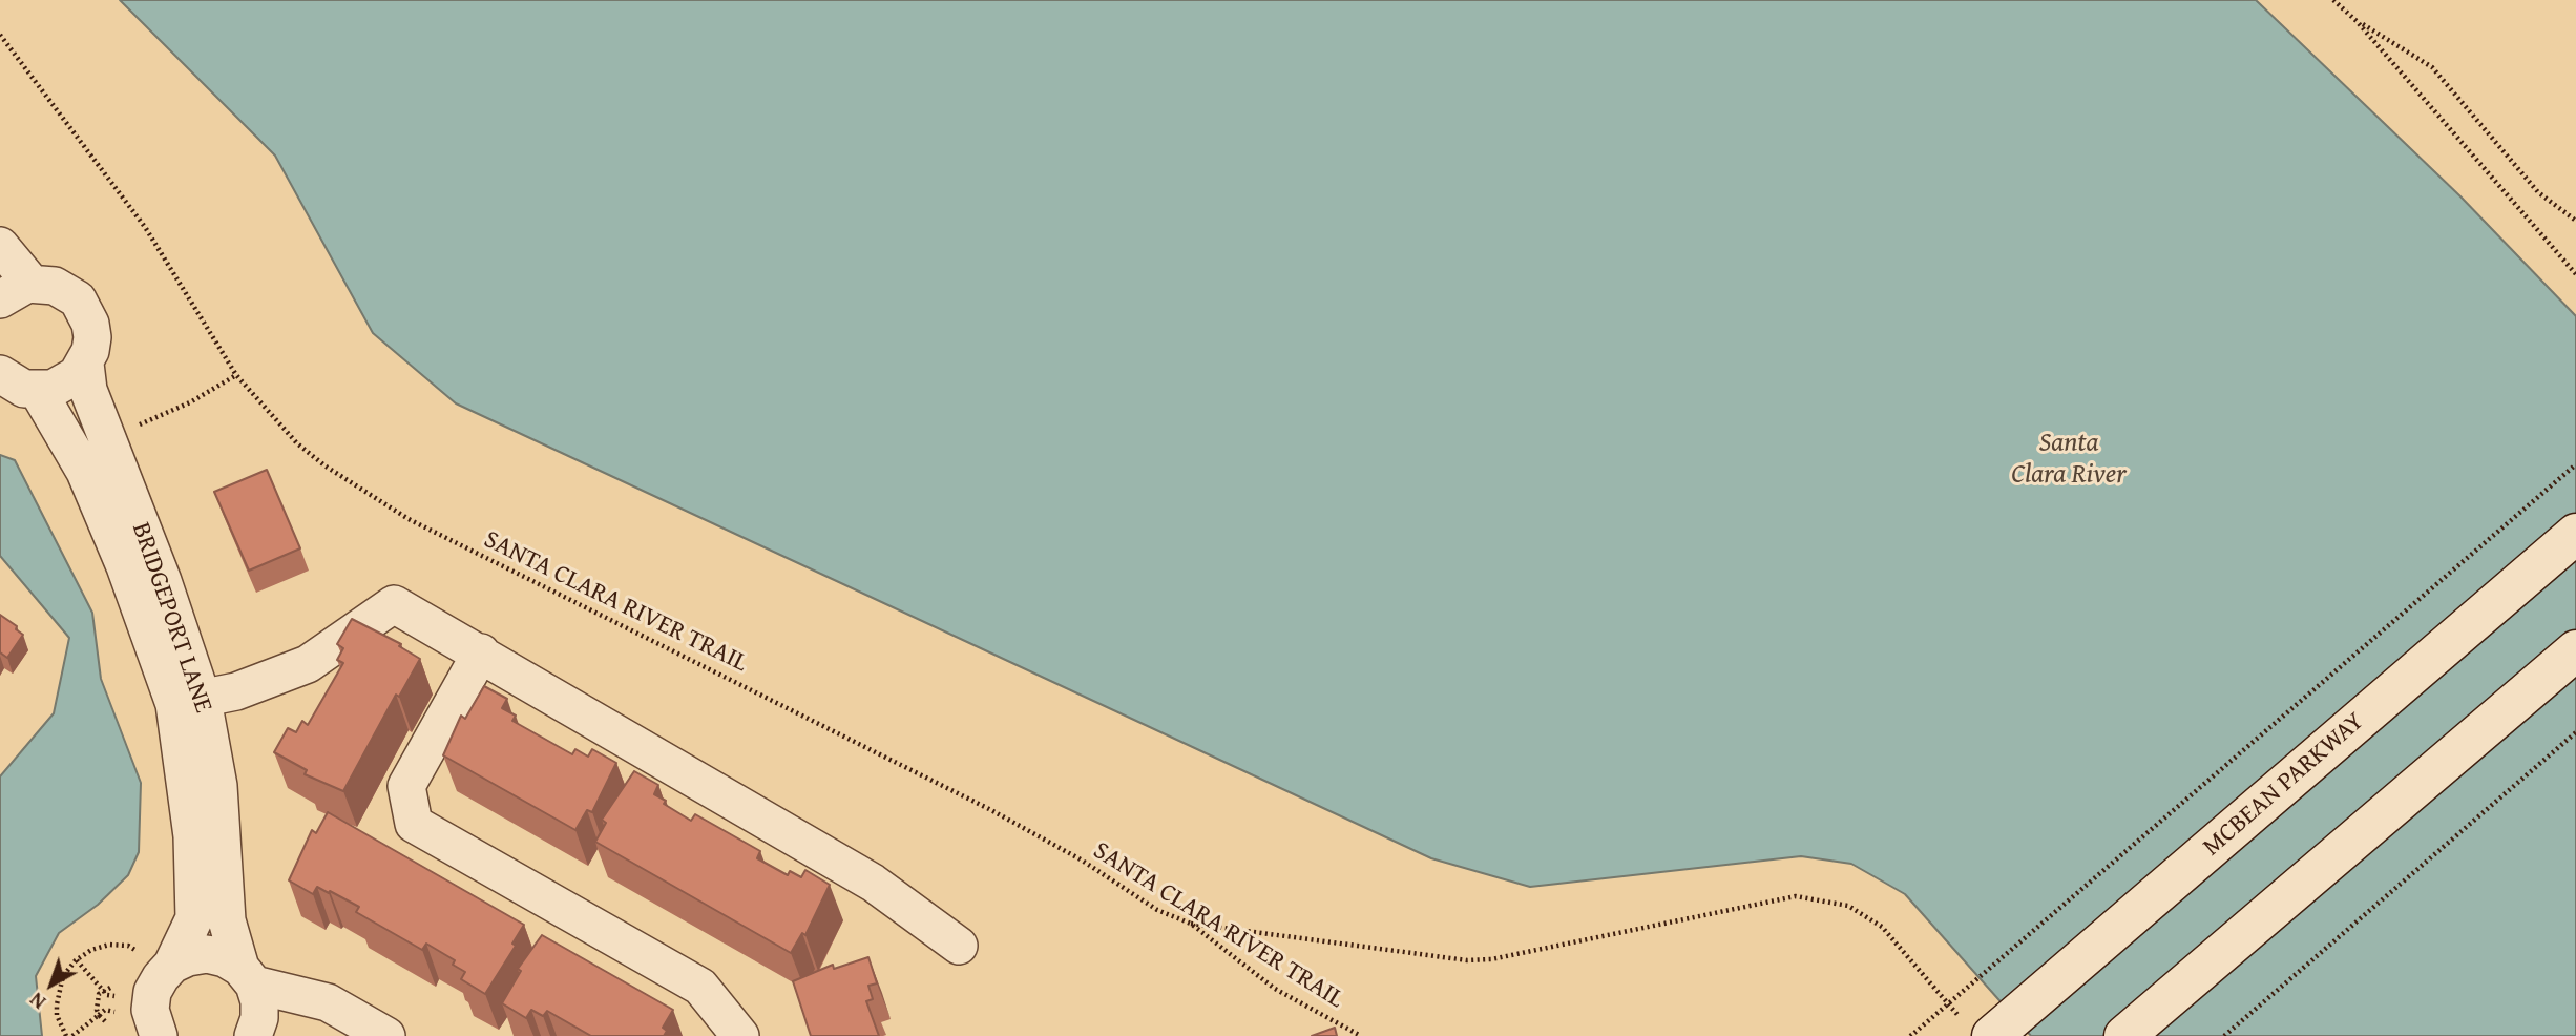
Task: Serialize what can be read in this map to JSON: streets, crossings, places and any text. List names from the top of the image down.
{
  "streets": {
    "main road": ["MCBEAN PARKWAY"],
    "street": ["BRIDGEPORT LANE"],
    "path": ["SANTA CLARA RIVER TRAIL"]
  },
  "water": ["Santa Clara River"],
  "north": "bottom left"
}
